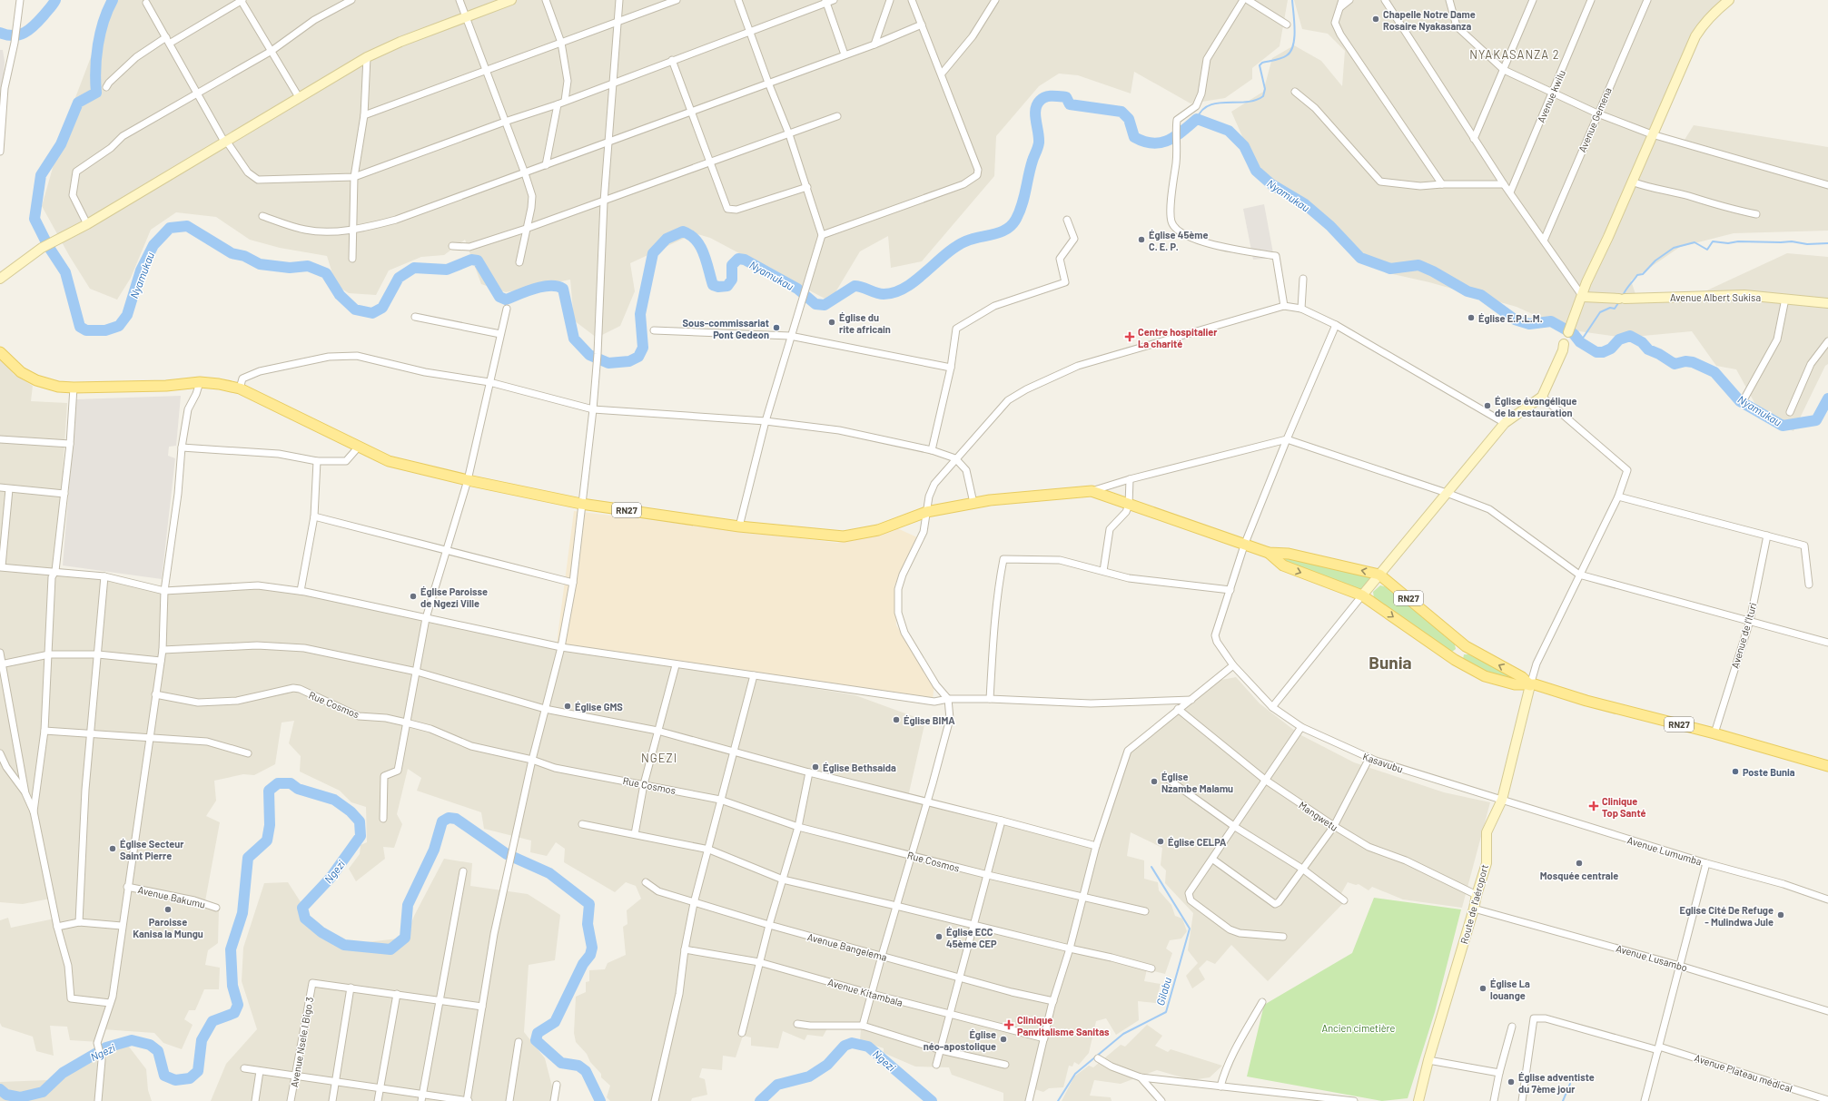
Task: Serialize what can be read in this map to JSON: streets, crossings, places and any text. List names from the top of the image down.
{
  "streets": {
    "main road": ["RN27"],
    "street": [
      "Avenue kwilu",
      "Avenue Gemena",
      "Avenue Albert Sukisa",
      "Avenue de l'Ituri",
      "Rue Cosmos",
      "Kasavubu",
      "Mangwetu",
      "Avenue Lumumba",
      "Avenue Bakumu",
      "Route de l'aéroport",
      "Avenue Bangelema",
      "Avenue Lusambo",
      "Avenue Kitambala",
      "Avenue Nsele I Bigo 3",
      "Avenue Plateau médical"
    ]
  },
  "crossings": [
    ["RN27", "Avenue de l'Ituri"],
    ["RN27", "Kasavubu"],
    ["RN27", "Route de l'aéroport"],
    ["Kasavubu", "Avenue Lumumba"],
    ["Kasavubu", "Route de l'aéroport"],
    ["Mangwetu", "Route de l'aéroport"],
    ["Avenue Lumumba", "Route de l'aéroport"],
    ["Route de l'aéroport", "Avenue Lusambo"]
  ],
  "districts": ["NYAKASANZA 2", "Bunia", "NGEZI"],
  "water": ["Nyamukau", "Ngezi", "Gilabu"],
  "parks": ["Ancien cimetière"],
  "places": {
    "other": [
      "Chapelle Notre Dame Rosaire Nyakasanza",
      "Église 45ème C. E. P.",
      "Église E.P.L.M.",
      "Église du rite africain",
      "Sous-commissariat Pont Gedeon",
      "Église évangélique de la restauration",
      "Église Paroisse de Ngezi Ville",
      "Église GMS",
      "Église BIMA",
      "Église Bethsaida",
      "Poste Bunia",
      "Église Nzambe Malamu",
      "Église CELPA",
      "Église Secteur Saint Pierre",
      "Mosquée centrale",
      "Paroisse Kanisa la Mungu",
      "Eglise Cité De Refuge - Mulindwa Jule",
      "Église ECC 45ème CEP",
      "Église La louange",
      "Église néo-apostolique",
      "Église adventiste du 7ème jour"
    ],
    "health": ["Centre hospitalier La charité", "Clinique Top Santé", "Clinique Panvitalisme Sanitas"]
  }
}
